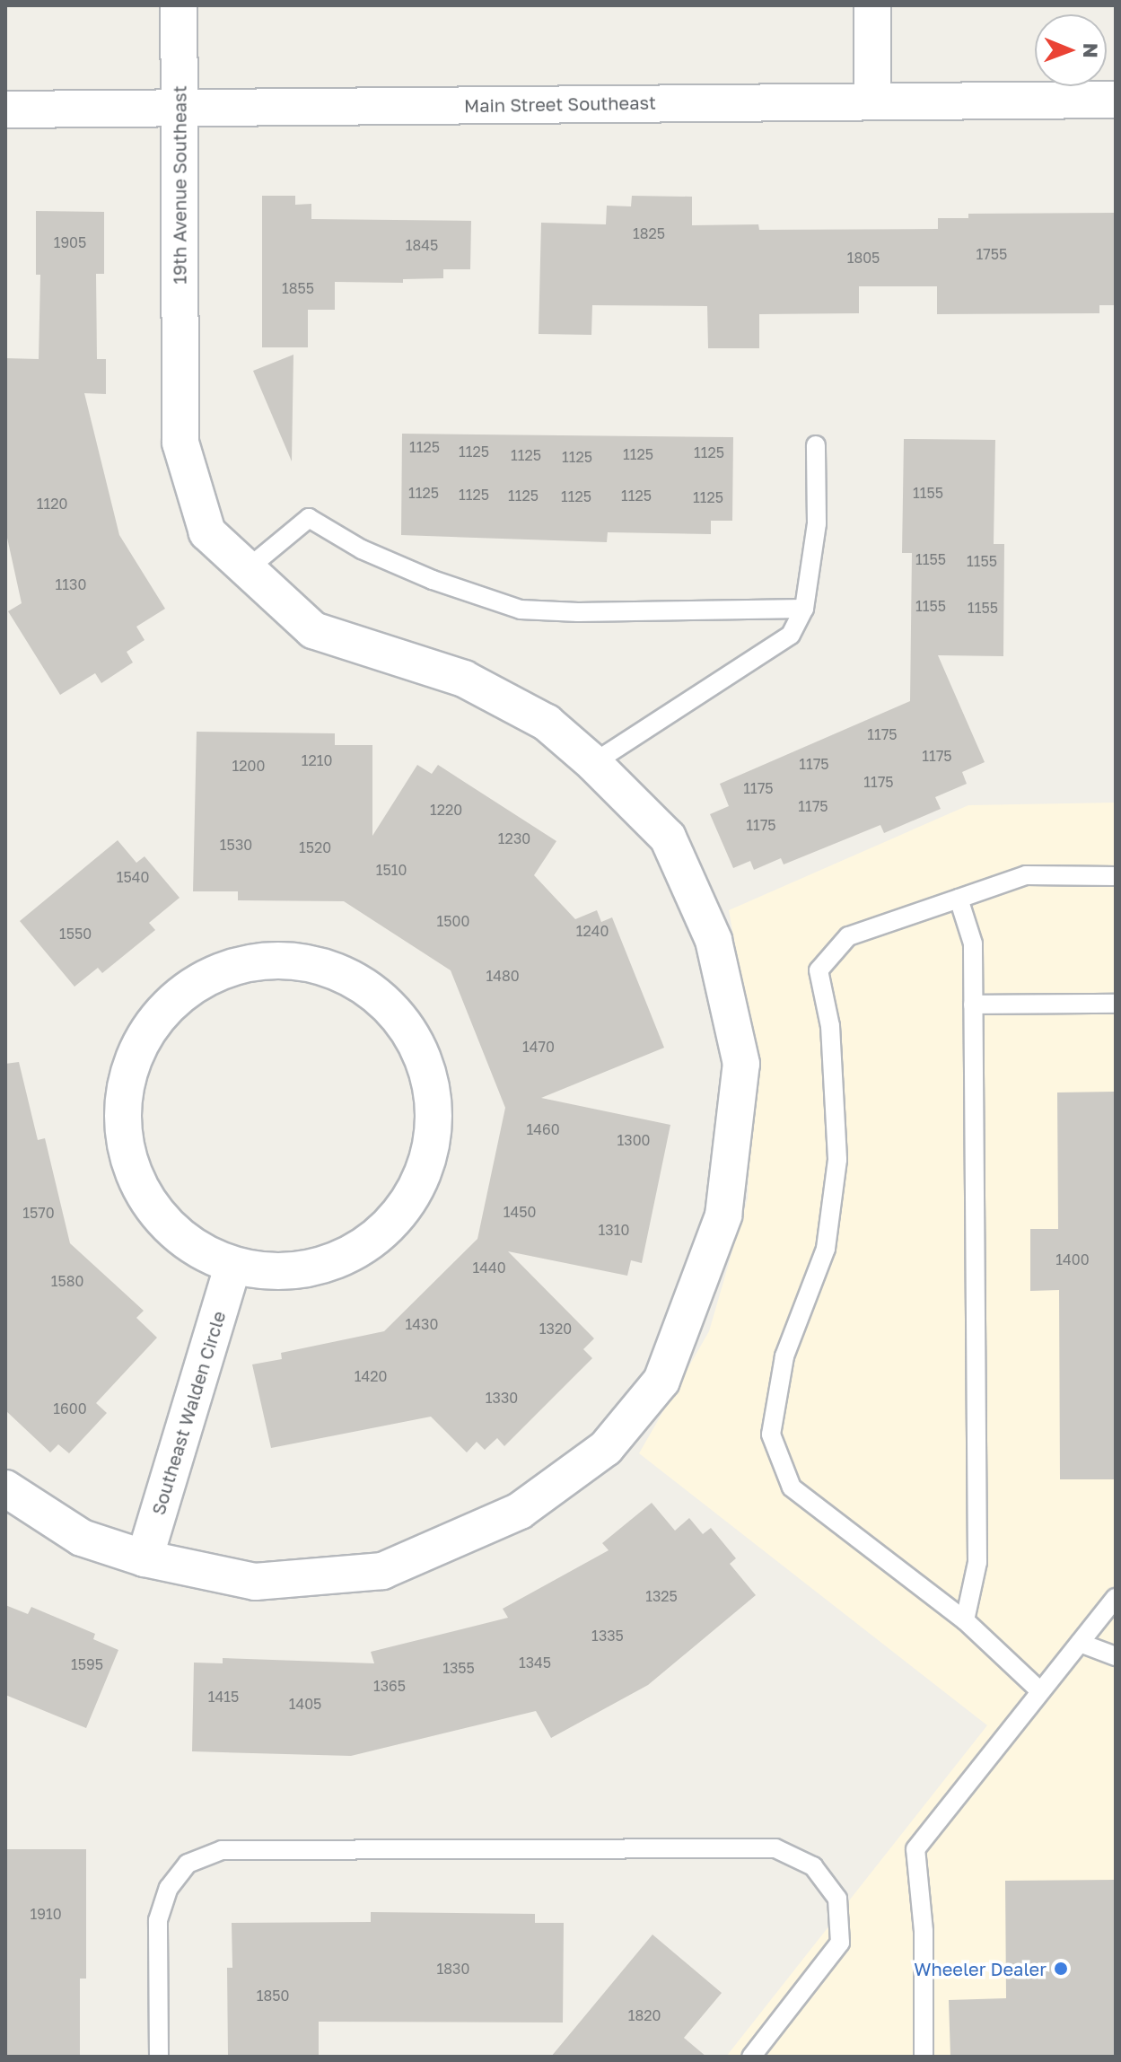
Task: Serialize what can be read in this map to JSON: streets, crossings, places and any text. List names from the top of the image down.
{
  "streets": {
    "street": ["Main Street Southeast", "19th Avenue Southeast", "Southeast Walden Circle"]
  },
  "crossings": [
    ["Main Street Southeast", "19th Avenue Southeast"],
    ["19th Avenue Southeast", "Southeast Walden Circle"]
  ],
  "places": ["Wheeler Dealer"],
  "house_numbers": [
    "1825",
    "1905",
    "1845",
    "1755",
    "1805",
    "1855",
    "1125",
    "1125",
    "1125",
    "1125",
    "1125",
    "1125",
    "1125",
    "1155",
    "1125",
    "1125",
    "1125",
    "1125",
    "1125",
    "1120",
    "1155",
    "1155",
    "1130",
    "1155",
    "1155",
    "1175",
    "1175",
    "1210",
    "1175",
    "1200",
    "1175",
    "1175",
    "1175",
    "1220",
    "1175",
    "1230",
    "1530",
    "1520",
    "1510",
    "1540",
    "1500",
    "1240",
    "1550",
    "1480",
    "1470",
    "1460",
    "1300",
    "1450",
    "1570",
    "1310",
    "1400",
    "1440",
    "1580",
    "1430",
    "1320",
    "1420",
    "1330",
    "1600",
    "1325",
    "1335",
    "1345",
    "1595",
    "1355",
    "1365",
    "1415",
    "1405",
    "1910",
    "1830",
    "1850",
    "1820"
  ],
  "north": "right"
}
